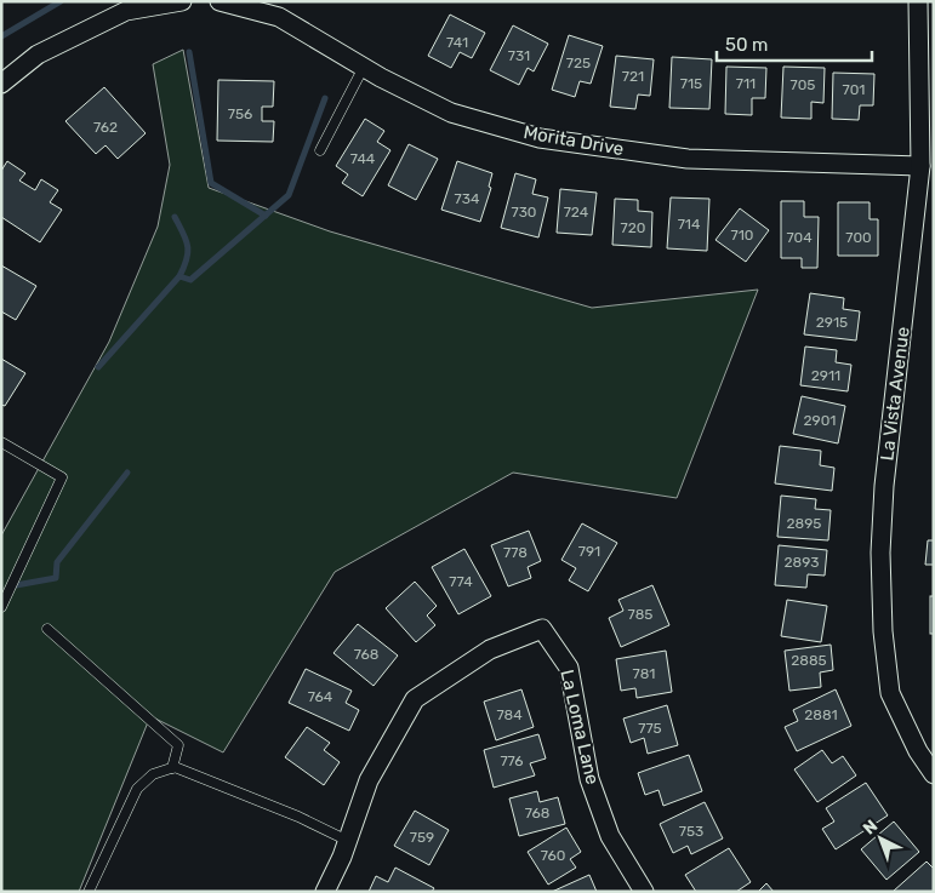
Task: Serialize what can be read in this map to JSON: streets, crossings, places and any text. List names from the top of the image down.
{
  "streets": {
    "street": ["Morita Drive", "La Vista Avenue", "La Loma Lane"]
  },
  "crossings": [
    ["Morita Drive", "La Vista Avenue"]
  ],
  "house_numbers": [
    "741",
    "731",
    "725",
    "721",
    "715",
    "711",
    "705",
    "701",
    "756",
    "762",
    "744",
    "734",
    "730",
    "724",
    "714",
    "720",
    "710",
    "704",
    "700",
    "2915",
    "2911",
    "2901",
    "2895",
    "791",
    "778",
    "2893",
    "774",
    "785",
    "768",
    "2885",
    "781",
    "764",
    "784",
    "2881",
    "775",
    "776",
    "768",
    "753",
    "759",
    "760"
  ],
  "scale_bar": "50 m",
  "north": "top left"
}
